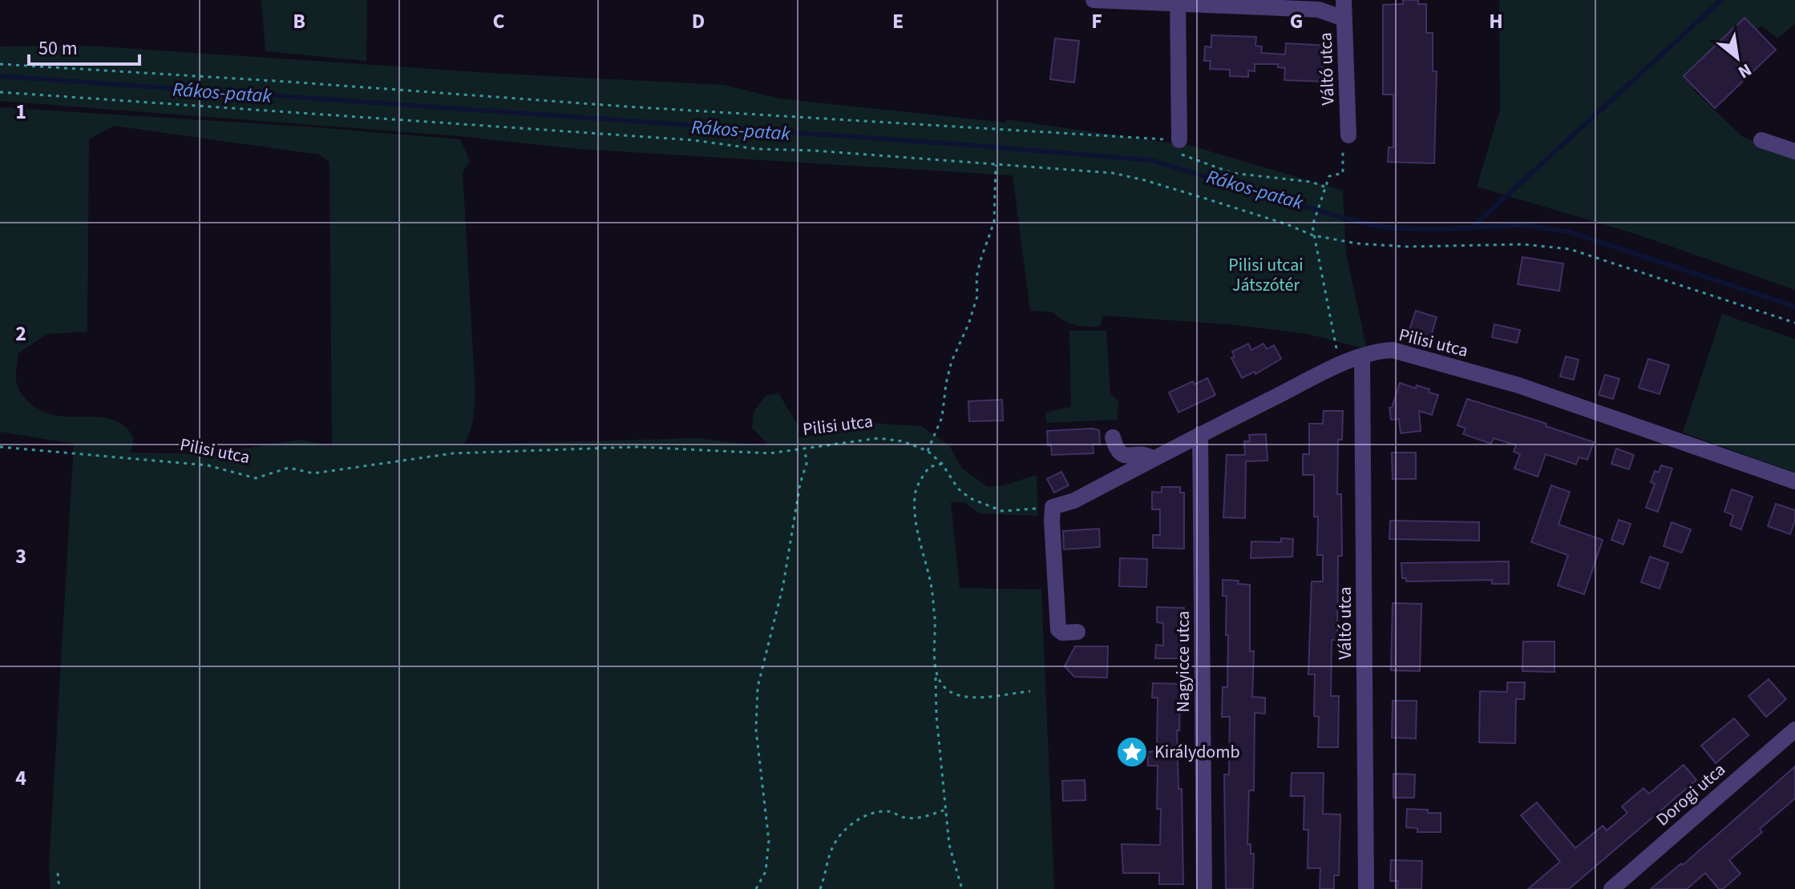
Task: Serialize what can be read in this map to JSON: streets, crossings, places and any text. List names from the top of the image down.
{
  "streets": {
    "street": [
      "Váltó utca",
      "Pilisi utca",
      "Nagyicce utca",
      "Dorogi utca"
    ]
  },
  "crossings": [
    ["Váltó utca", "Pilisi utca"],
    ["Pilisi utca", "Nagyicce utca"]
  ],
  "water": ["Rákos-patak"],
  "parks": ["Pilisi utcai Játszótér"],
  "places": {
    "place": ["Királydomb"]
  },
  "scale_bar": "50 m",
  "north": "bottom right",
  "grid": {
    "columns": [
      "B",
      "C",
      "D",
      "E",
      "F",
      "G",
      "H"
    ],
    "rows": [
      "1",
      "2",
      "3",
      "4"
    ]
  }
}
